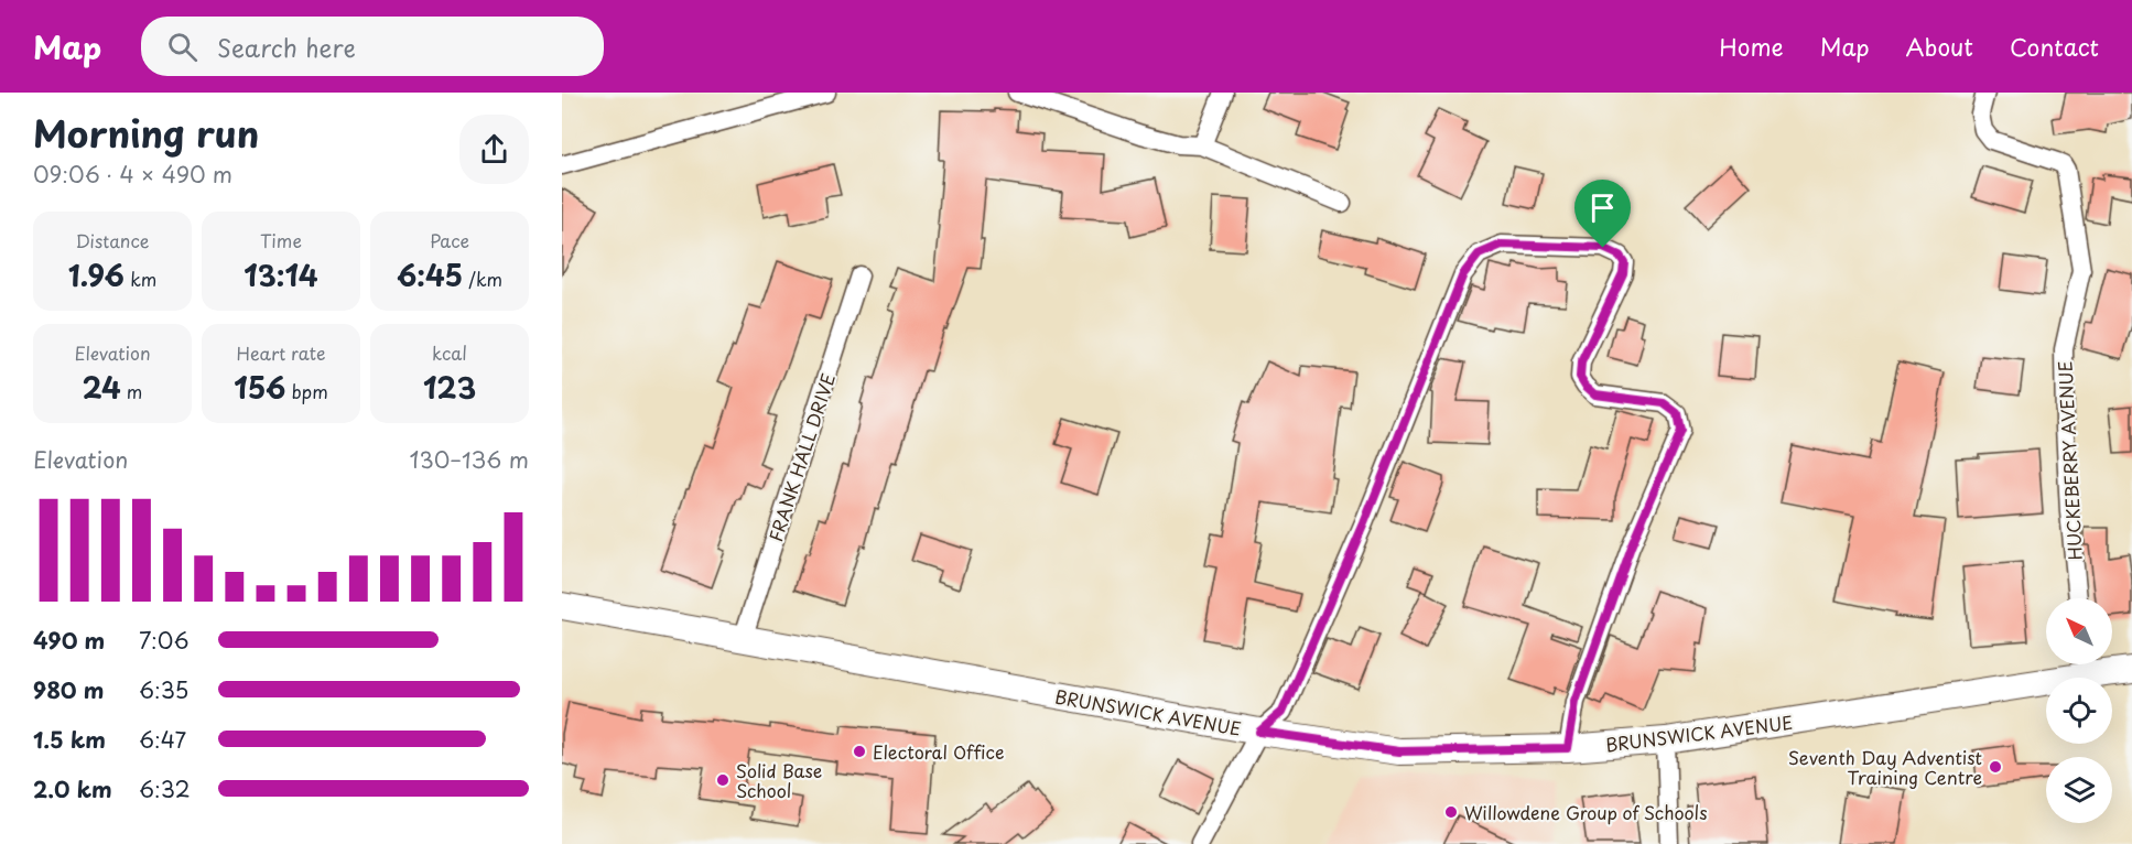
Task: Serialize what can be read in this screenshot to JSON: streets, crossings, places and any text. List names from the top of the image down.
{
  "streets": {
    "main road": ["BRUNSWICK AVENUE"],
    "street": ["FRANK HALL DRIVE", "HUCKEBERRY AVENUE"]
  },
  "crossings": [
    ["FRANK HALL DRIVE", "BRUNSWICK AVENUE"]
  ],
  "places": [
    "Electoral Office",
    "Seventh Day Adventist Training Centre",
    "Solid Base School",
    "Willowdene Group of Schools"
  ],
  "north": "top left",
  "page": {
    "header": "Map",
    "search": "Search here",
    "nav": [
      "Home",
      "Map",
      "About",
      "Contact"
    ],
    "heading": ["Morning run", "09:06 · 4 × 490 m"],
    "stats": [
      ["Distance", "1.96 km"],
      ["Time", "13:14"],
      ["Pace", "6:45 /km"],
      ["Elevation", "24 m"],
      ["Heart rate", "156 bpm"],
      ["kcal", "123"]
    ],
    "chart": ["Elevation", "130–136 m"],
    "list": [
      {
        "name": "490 m",
        "note": "7:06"
      },
      {
        "name": "980 m",
        "note": "6:35"
      },
      {
        "name": "1.5 km",
        "note": "6:47"
      },
      {
        "name": "2.0 km",
        "note": "6:32"
      }
    ]
  }
}
